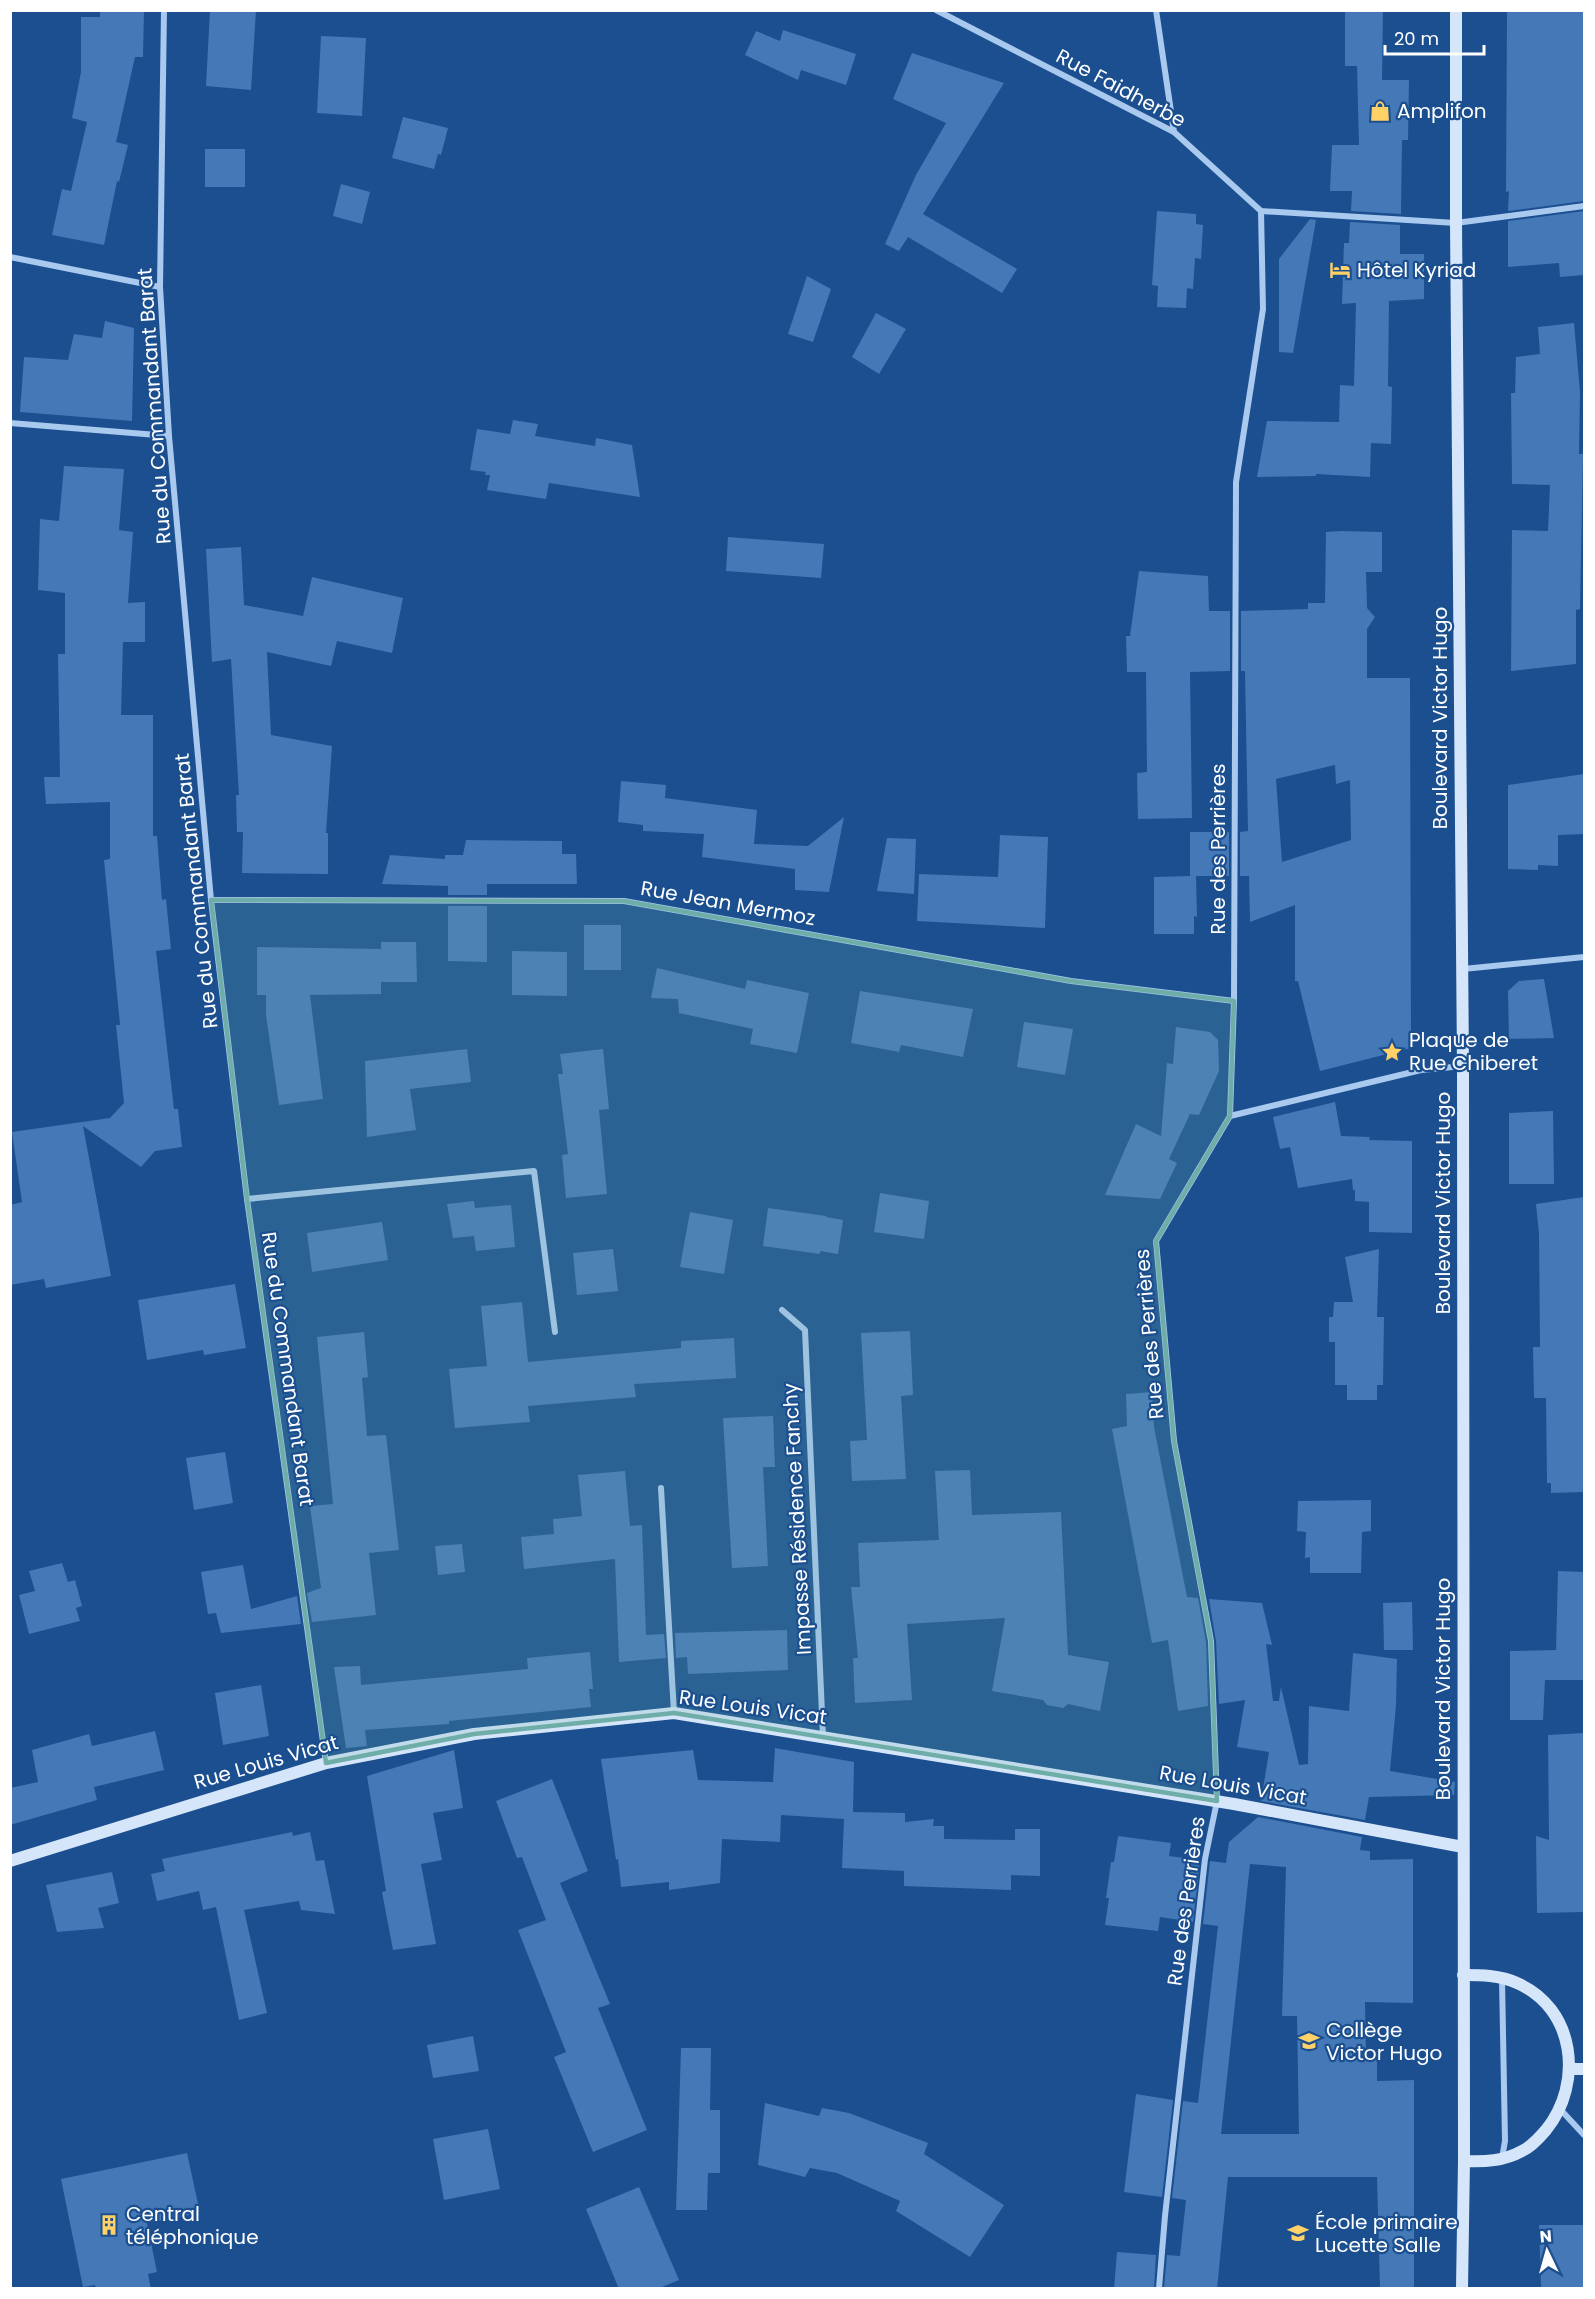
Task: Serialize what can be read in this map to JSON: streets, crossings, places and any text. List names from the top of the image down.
{
  "streets": {
    "street": [
      "Rue Faidherbe",
      "Rue du Commandant Barat",
      "Boulevard Victor Hugo",
      "Rue des Perrières",
      "Rue Jean Mermoz",
      "Impasse Résidence Fanchy",
      "Rue Louis Vicat"
    ]
  },
  "crossings": [
    ["Rue Faidherbe", "Rue des Perrières"],
    ["Rue du Commandant Barat", "Rue Jean Mermoz"],
    ["Rue du Commandant Barat", "Rue Louis Vicat"],
    ["Boulevard Victor Hugo", "Rue Louis Vicat"],
    ["Rue des Perrières", "Rue Jean Mermoz"],
    ["Rue des Perrières", "Rue Louis Vicat"],
    ["Impasse Résidence Fanchy", "Rue Louis Vicat"]
  ],
  "places": {
    "shop": ["Amplifon"],
    "hotel": ["Hôtel Kyriad"],
    "place": ["Plaque de Rue Chiberet"],
    "school or university": ["Collège Victor Hugo", "École primaire Lucette Salle"],
    "building": ["Central téléphonique"]
  },
  "scale_bar": "20 m",
  "north": "top"
}
